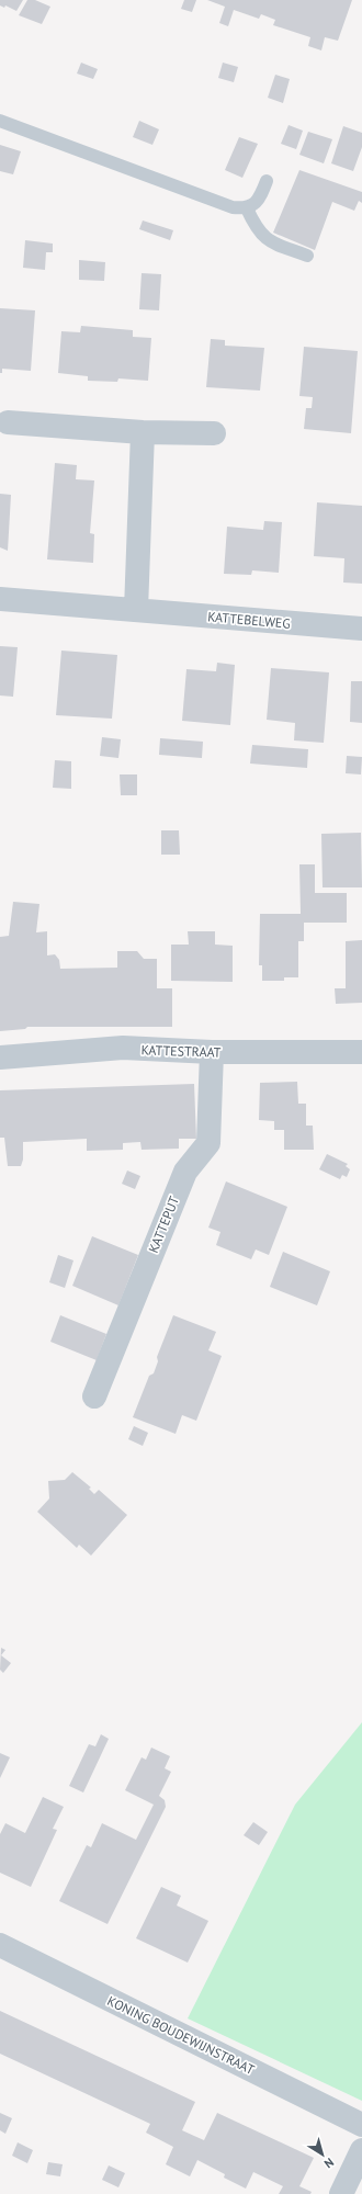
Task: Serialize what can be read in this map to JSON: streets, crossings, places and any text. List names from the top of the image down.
{
  "streets": {
    "street": [
      "KATTEBELWEG",
      "KATTESTRAAT",
      "KATTEPUT",
      "KONING BOUDEWIJNSTRAAT"
    ]
  },
  "crossings": [
    ["KATTESTRAAT", "KATTEPUT"]
  ],
  "north": "bottom right"
}
